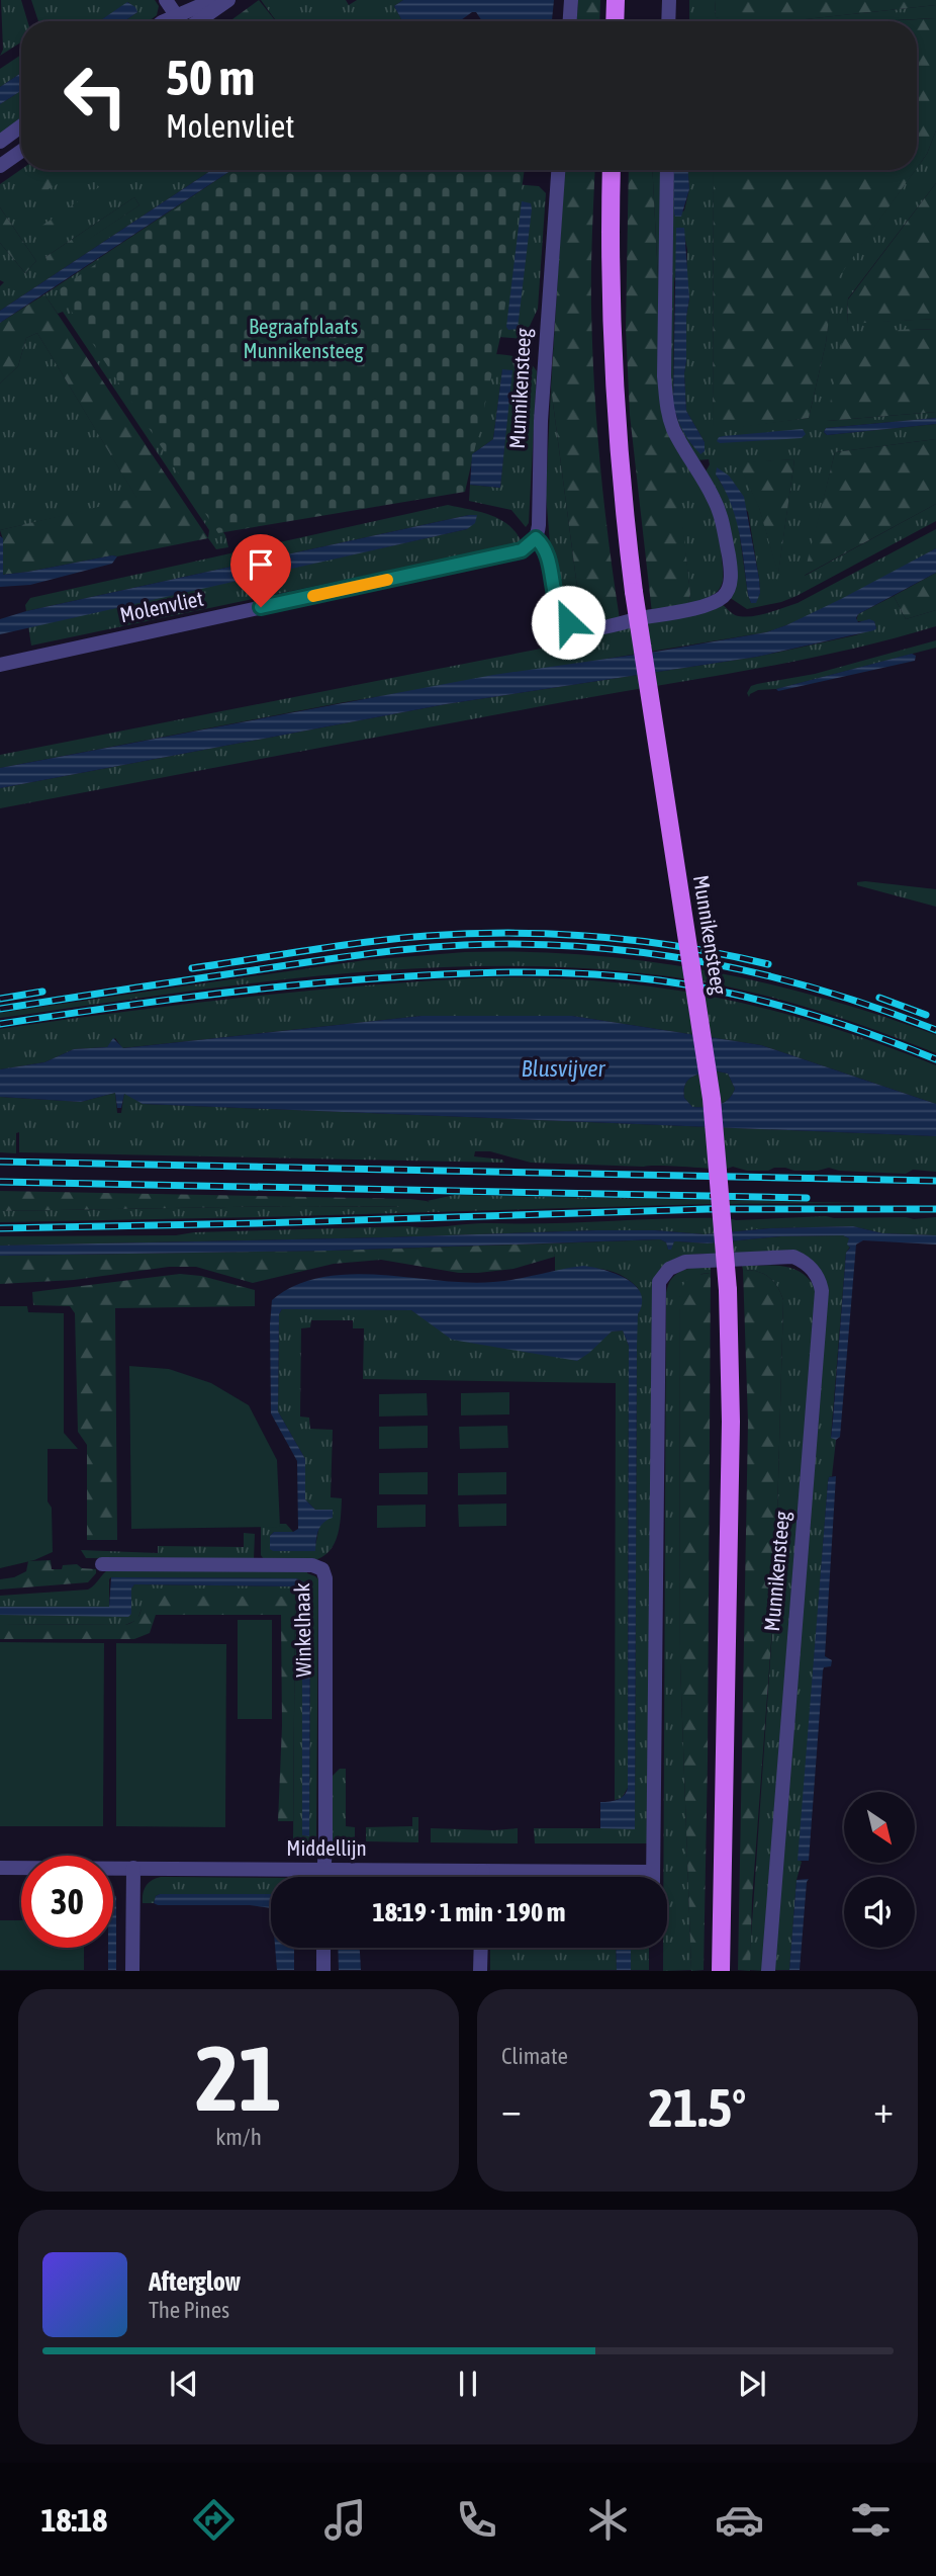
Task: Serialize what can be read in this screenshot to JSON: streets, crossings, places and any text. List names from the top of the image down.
{
  "streets": {
    "main road": ["Munnikensteeg"],
    "street": ["Molenvliet", "Winkelhaak", "Middellijn"]
  },
  "crossings": [
    ["Munnikensteeg", "Molenvliet"],
    ["Winkelhaak", "Middellijn"]
  ],
  "water": ["Blusvijver"],
  "parks": ["Begraafplaats Munnikensteeg"],
  "north": "bottom right",
  "page": {
    "turn": ["50 m", "Molenvliet"],
    "limit": "30",
    "trip": "18:19 · 1 min · 190 m",
    "tile": [
      ["21", "km/h"],
      "Climate"
    ],
    "heat": ["−", "21.5°", "+"],
    "song": ["Afterglow", "The Pines"],
    "tabs": "18:18"
  }
}
